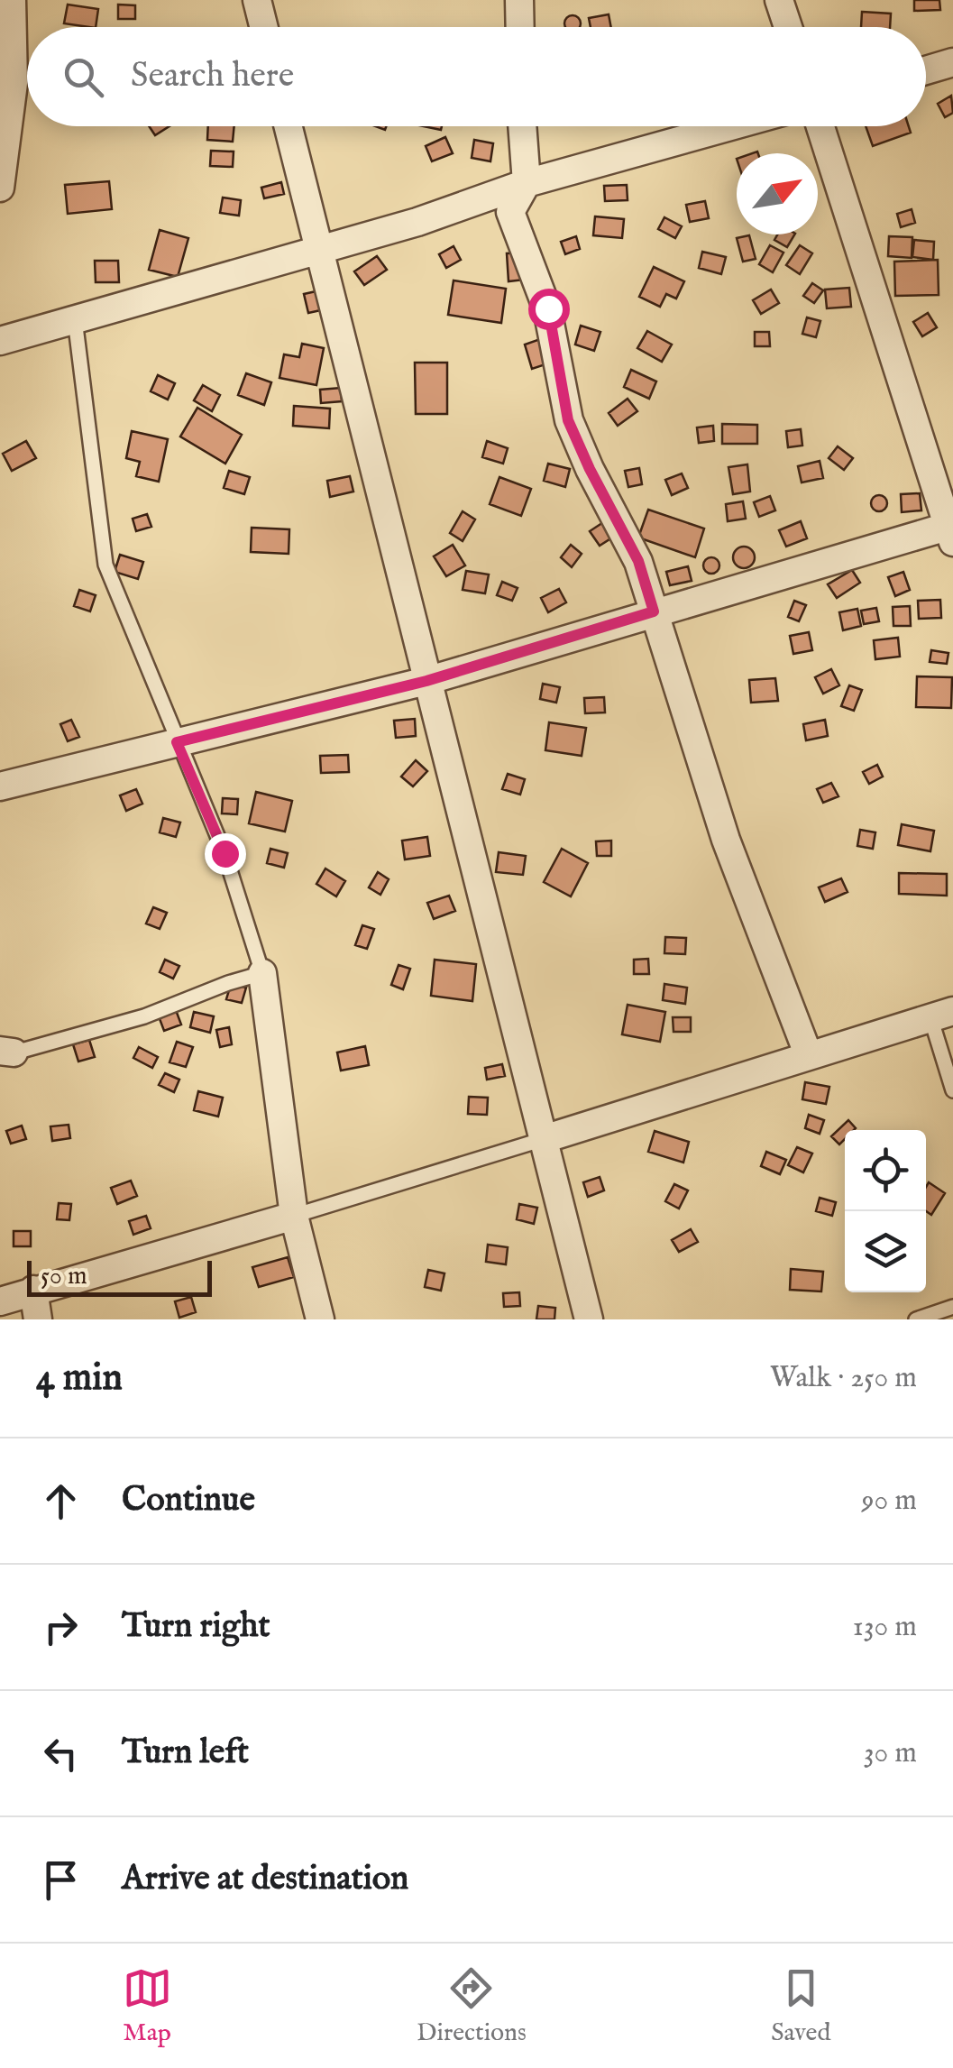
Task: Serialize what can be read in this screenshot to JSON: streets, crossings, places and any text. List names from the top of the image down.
{
  "scale_bar": "50 m",
  "north": "top right",
  "page": {
    "search": "Search here",
    "scale": "50 m",
    "heading": ["4 min", "Walk · 250 m"],
    "list": [
      ["Continue", "90 m"],
      ["Turn right", "130 m"],
      ["Turn left", "30 m"],
      "Arrive at destination"
    ],
    "nav": ["Map", "Directions", "Saved"]
  }
}
